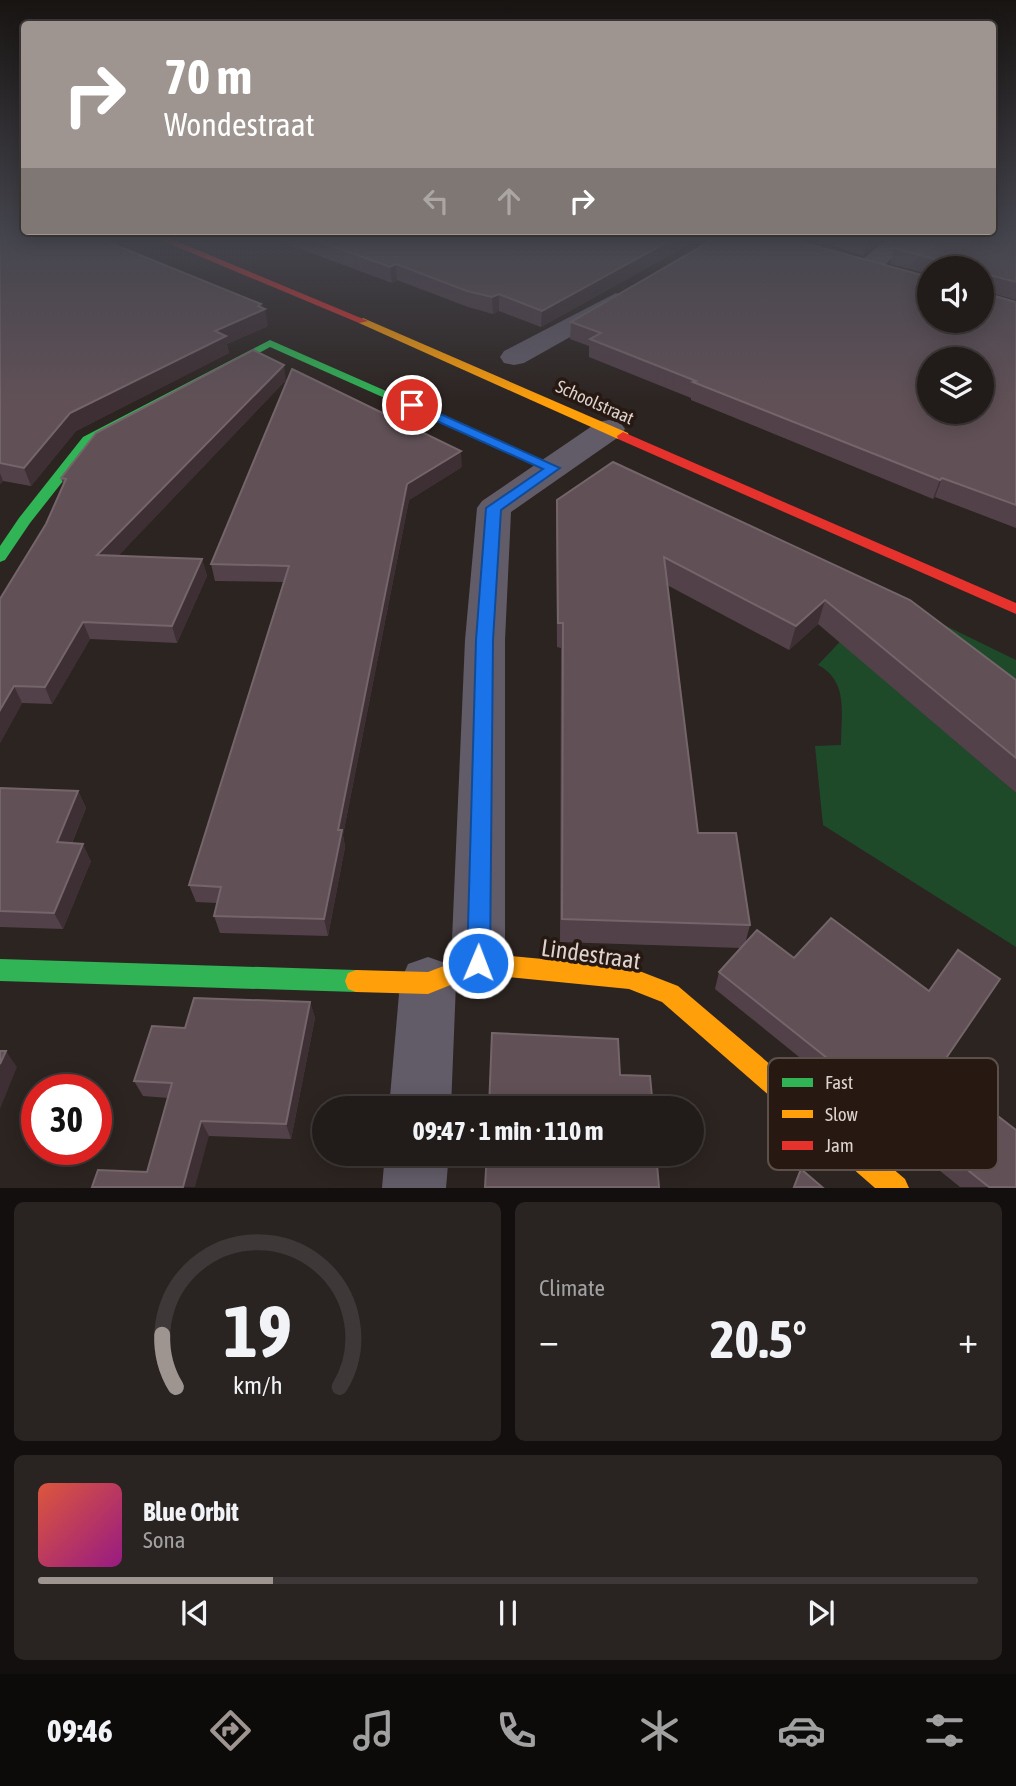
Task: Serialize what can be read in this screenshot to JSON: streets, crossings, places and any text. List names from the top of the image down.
{
  "streets": {
    "street": ["Schoolstraat", "Lindestraat"]
  },
  "legend": ["Fast", "Slow", "Jam"],
  "page": {
    "turn": ["70 m", "Wondestraat"],
    "limit": "30",
    "trip": "09:47 · 1 min · 110 m",
    "tile": "Climate",
    "heat": ["−", "20.5°", "+"],
    "song": ["Blue Orbit", "Sona"],
    "tabs": "09:46",
    "gauge": ["19", "km/h"]
  }
}
